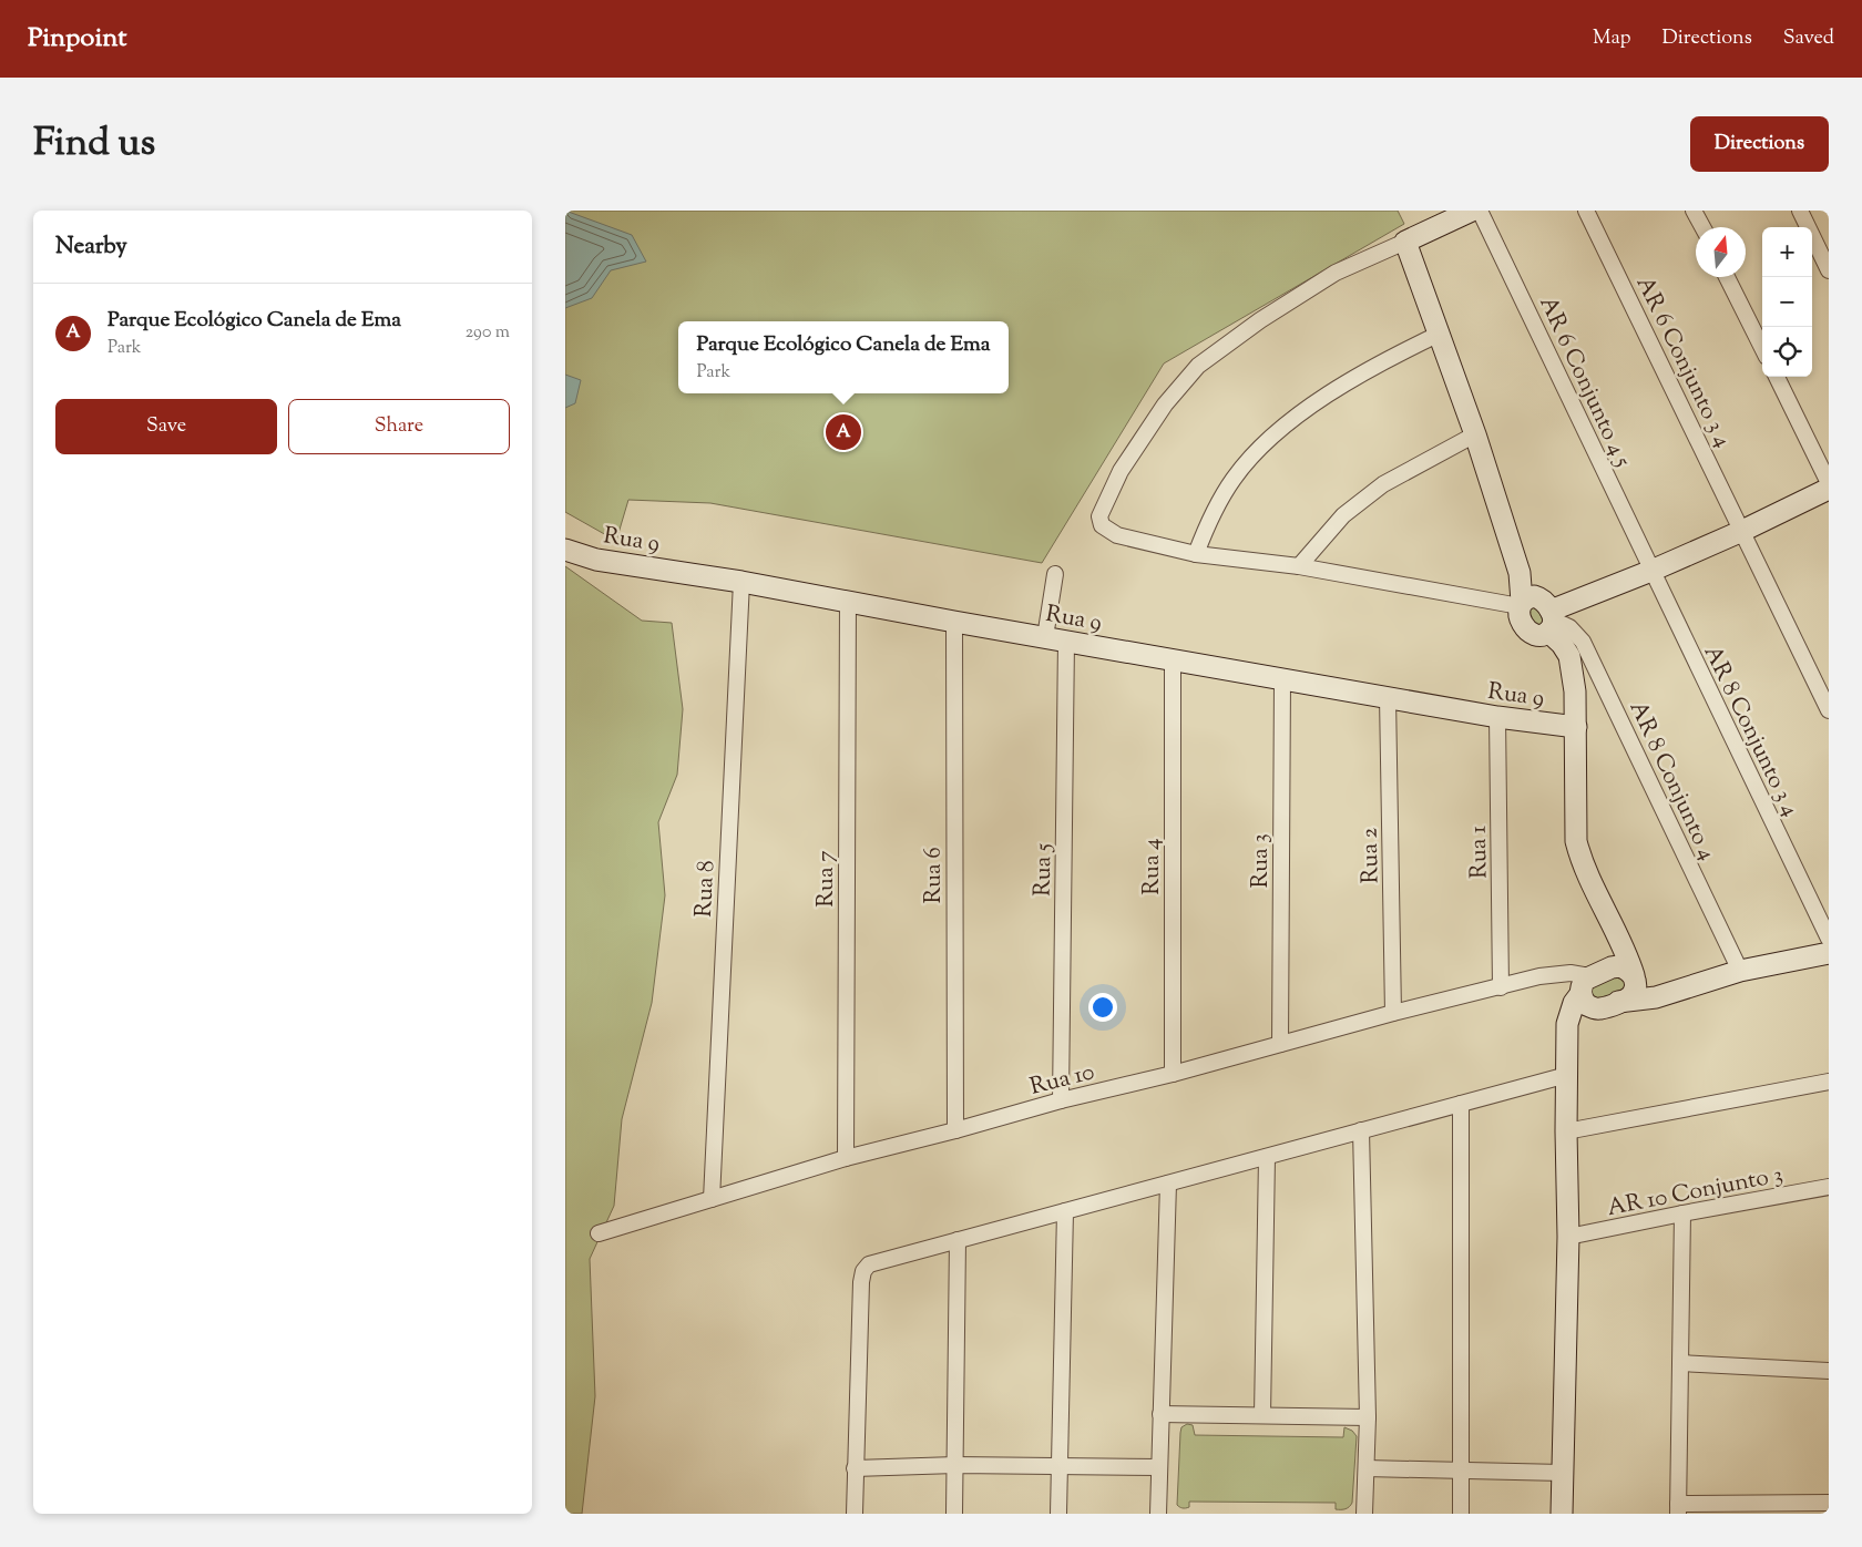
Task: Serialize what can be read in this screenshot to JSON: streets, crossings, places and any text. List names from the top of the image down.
{
  "streets": {
    "street": [
      "AR 6 Conjunto 3 4",
      "AR 6 Conjunto 4 5",
      "Rua 9",
      "AR 8 Conjunto 3 4",
      "AR 8 Conjunto 4",
      "Rua 1",
      "Rua 2",
      "Rua 3",
      "Rua 4",
      "Rua 5",
      "Rua 6",
      "Rua 7",
      "Rua 8",
      "Rua 10",
      "AR 10 Conjunto 3"
    ]
  },
  "crossings": [
    ["AR 6 Conjunto 4 5", "AR 8 Conjunto 3 4"],
    ["Rua 9", "Rua 1"],
    ["Rua 9", "Rua 2"],
    ["Rua 9", "Rua 3"],
    ["Rua 9", "Rua 4"],
    ["Rua 9", "Rua 5"],
    ["Rua 9", "Rua 6"],
    ["Rua 9", "Rua 7"],
    ["Rua 9", "Rua 8"],
    ["Rua 1", "Rua 10"],
    ["Rua 2", "Rua 10"],
    ["Rua 3", "Rua 10"],
    ["Rua 4", "Rua 10"],
    ["Rua 5", "Rua 10"],
    ["Rua 6", "Rua 10"],
    ["Rua 7", "Rua 10"],
    ["Rua 8", "Rua 10"]
  ],
  "north": "top",
  "page": {
    "header": "Pinpoint",
    "nav": ["Map", "Directions", "Saved"],
    "title": "Find us",
    "buttons": [
      "Directions",
      ["Save", "Share"]
    ],
    "heading": "Nearby",
    "map_buttons": ["+", "−"],
    "list": [
      {
        "mark": "A",
        "name": "Parque Ecológico Canela de Ema",
        "note": "Park",
        "value": "290 m"
      }
    ],
    "popup": ["Parque Ecológico Canela de Ema", "Park"],
    "pins": "A"
  }
}
